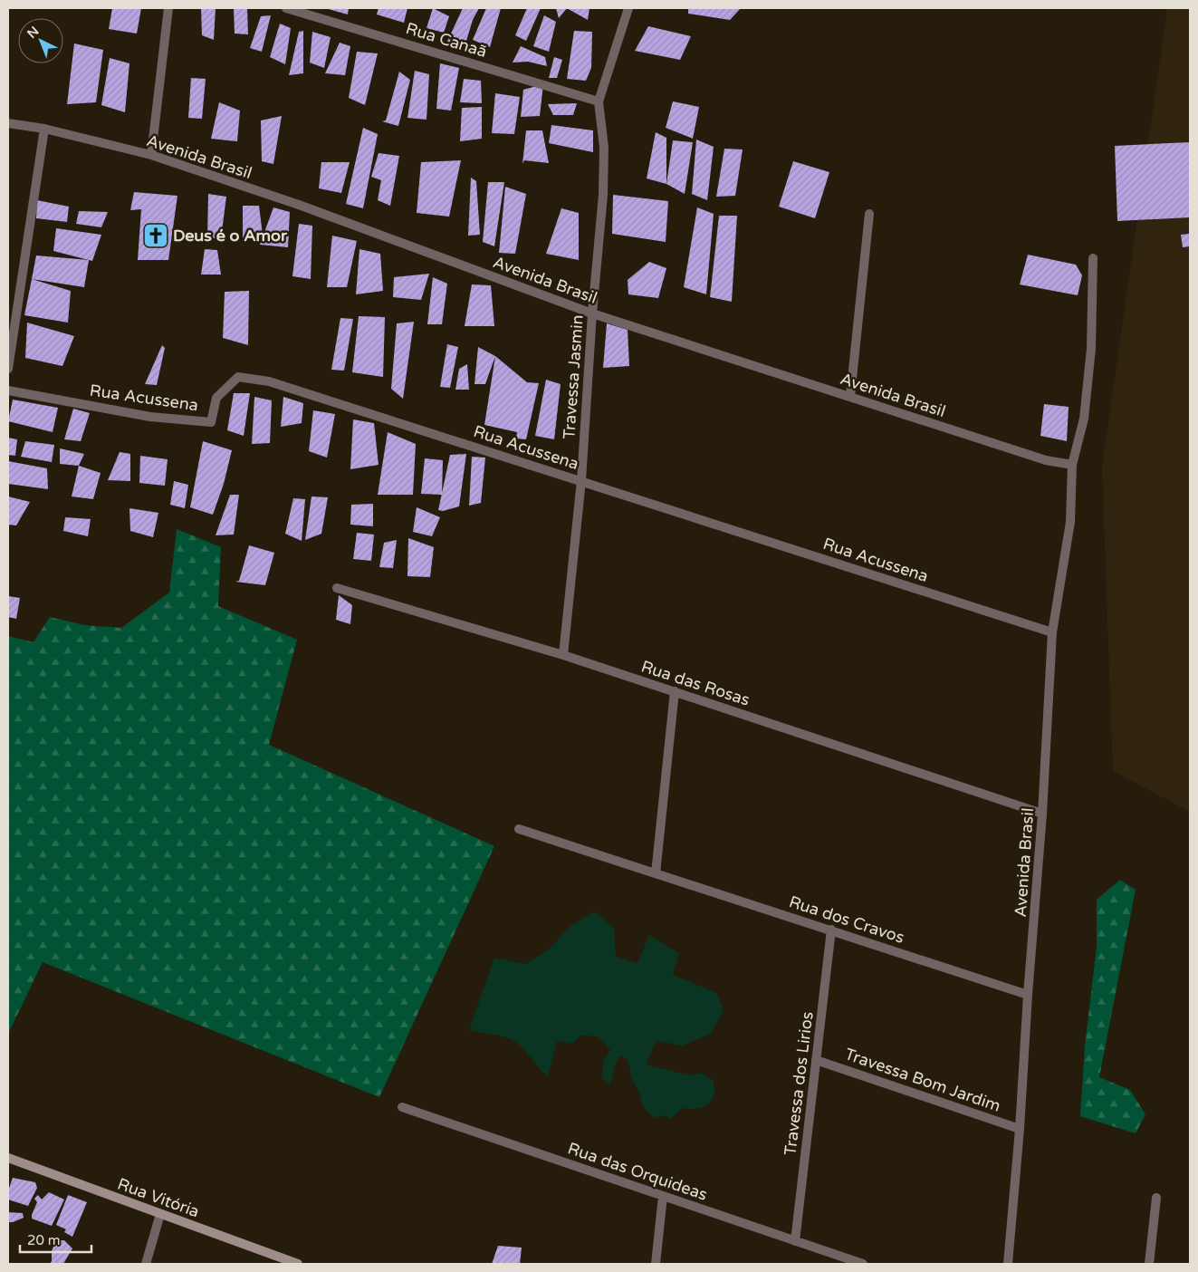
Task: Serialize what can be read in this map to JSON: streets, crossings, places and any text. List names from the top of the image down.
{
  "streets": {
    "street": [
      "Rua Canaã",
      "Avenida Brasil",
      "Travessa Jasmin",
      "Rua Acussena",
      "Rua das Rosas",
      "Rua dos Cravos",
      "Travessa Bom Jardim",
      "Travessa dos Lirios",
      "Rua das Orquideas",
      "Rua Vitória"
    ]
  },
  "crossings": [
    ["Rua Canaã", "Travessa Jasmin"],
    ["Avenida Brasil", "Travessa Jasmin"],
    ["Avenida Brasil", "Rua Acussena"],
    ["Avenida Brasil", "Rua das Rosas"],
    ["Avenida Brasil", "Rua dos Cravos"],
    ["Avenida Brasil", "Travessa Bom Jardim"],
    ["Travessa Jasmin", "Rua Acussena"],
    ["Travessa Jasmin", "Rua das Rosas"],
    ["Rua dos Cravos", "Travessa dos Lirios"],
    ["Travessa Bom Jardim", "Travessa dos Lirios"],
    ["Travessa dos Lirios", "Rua das Orquideas"]
  ],
  "places": {
    "church": ["Deus é o Amor"]
  },
  "scale_bar": "20 m",
  "north": "top left"
}
